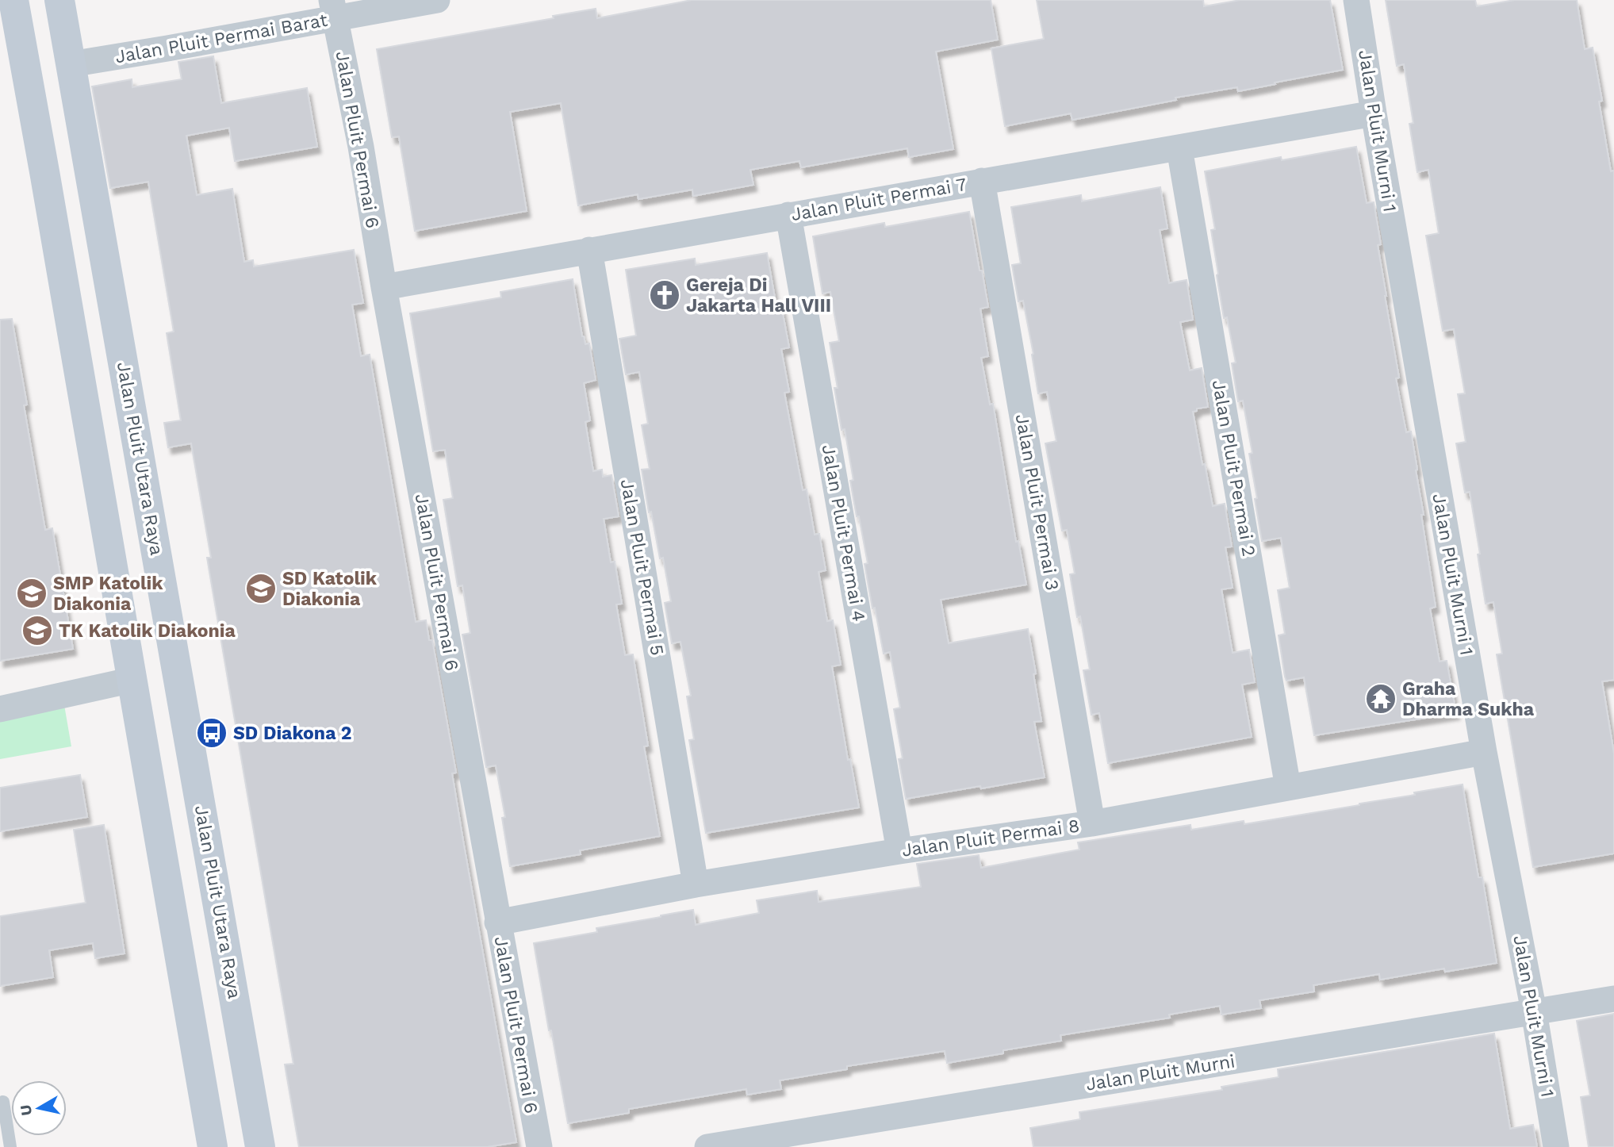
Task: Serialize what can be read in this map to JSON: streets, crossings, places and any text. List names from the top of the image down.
{
  "streets": {
    "street": [
      "Jalan Pluit Permai Barat",
      "Jalan Pluit Murni 1",
      "Jalan Pluit Permai 6",
      "Jalan Pluit Permai 7",
      "Jalan Pluit Utara Raya",
      "Jalan Pluit Permai 2",
      "Jalan Pluit Permai 3",
      "Jalan Pluit Permai 4",
      "Jalan Pluit Permai 5",
      "Jalan Pluit Permai 8",
      "Jalan Pluit Murni"
    ]
  },
  "crossings": [
    ["Jalan Pluit Permai Barat", "Jalan Pluit Permai 6"],
    ["Jalan Pluit Permai Barat", "Jalan Pluit Utara Raya"],
    ["Jalan Pluit Murni 1", "Jalan Pluit Permai 7"],
    ["Jalan Pluit Murni 1", "Jalan Pluit Permai 8"],
    ["Jalan Pluit Murni 1", "Jalan Pluit Murni"],
    ["Jalan Pluit Permai 6", "Jalan Pluit Permai 7"],
    ["Jalan Pluit Permai 6", "Jalan Pluit Permai 8"],
    ["Jalan Pluit Permai 7", "Jalan Pluit Permai 2"],
    ["Jalan Pluit Permai 7", "Jalan Pluit Permai 3"],
    ["Jalan Pluit Permai 7", "Jalan Pluit Permai 4"],
    ["Jalan Pluit Permai 7", "Jalan Pluit Permai 5"],
    ["Jalan Pluit Permai 2", "Jalan Pluit Permai 8"],
    ["Jalan Pluit Permai 3", "Jalan Pluit Permai 8"],
    ["Jalan Pluit Permai 4", "Jalan Pluit Permai 8"],
    ["Jalan Pluit Permai 5", "Jalan Pluit Permai 8"]
  ],
  "places": {
    "church": ["Gereja Di Jakarta Hall VIII"],
    "school or university": ["SD Katolik Diakonia", "SMP Katolik Diakonia", "TK Katolik Diakonia"],
    "temple": ["Graha Dharma Sukha"],
    "bus stop": ["SD Diakona 2"]
  },
  "north": "left"
}
